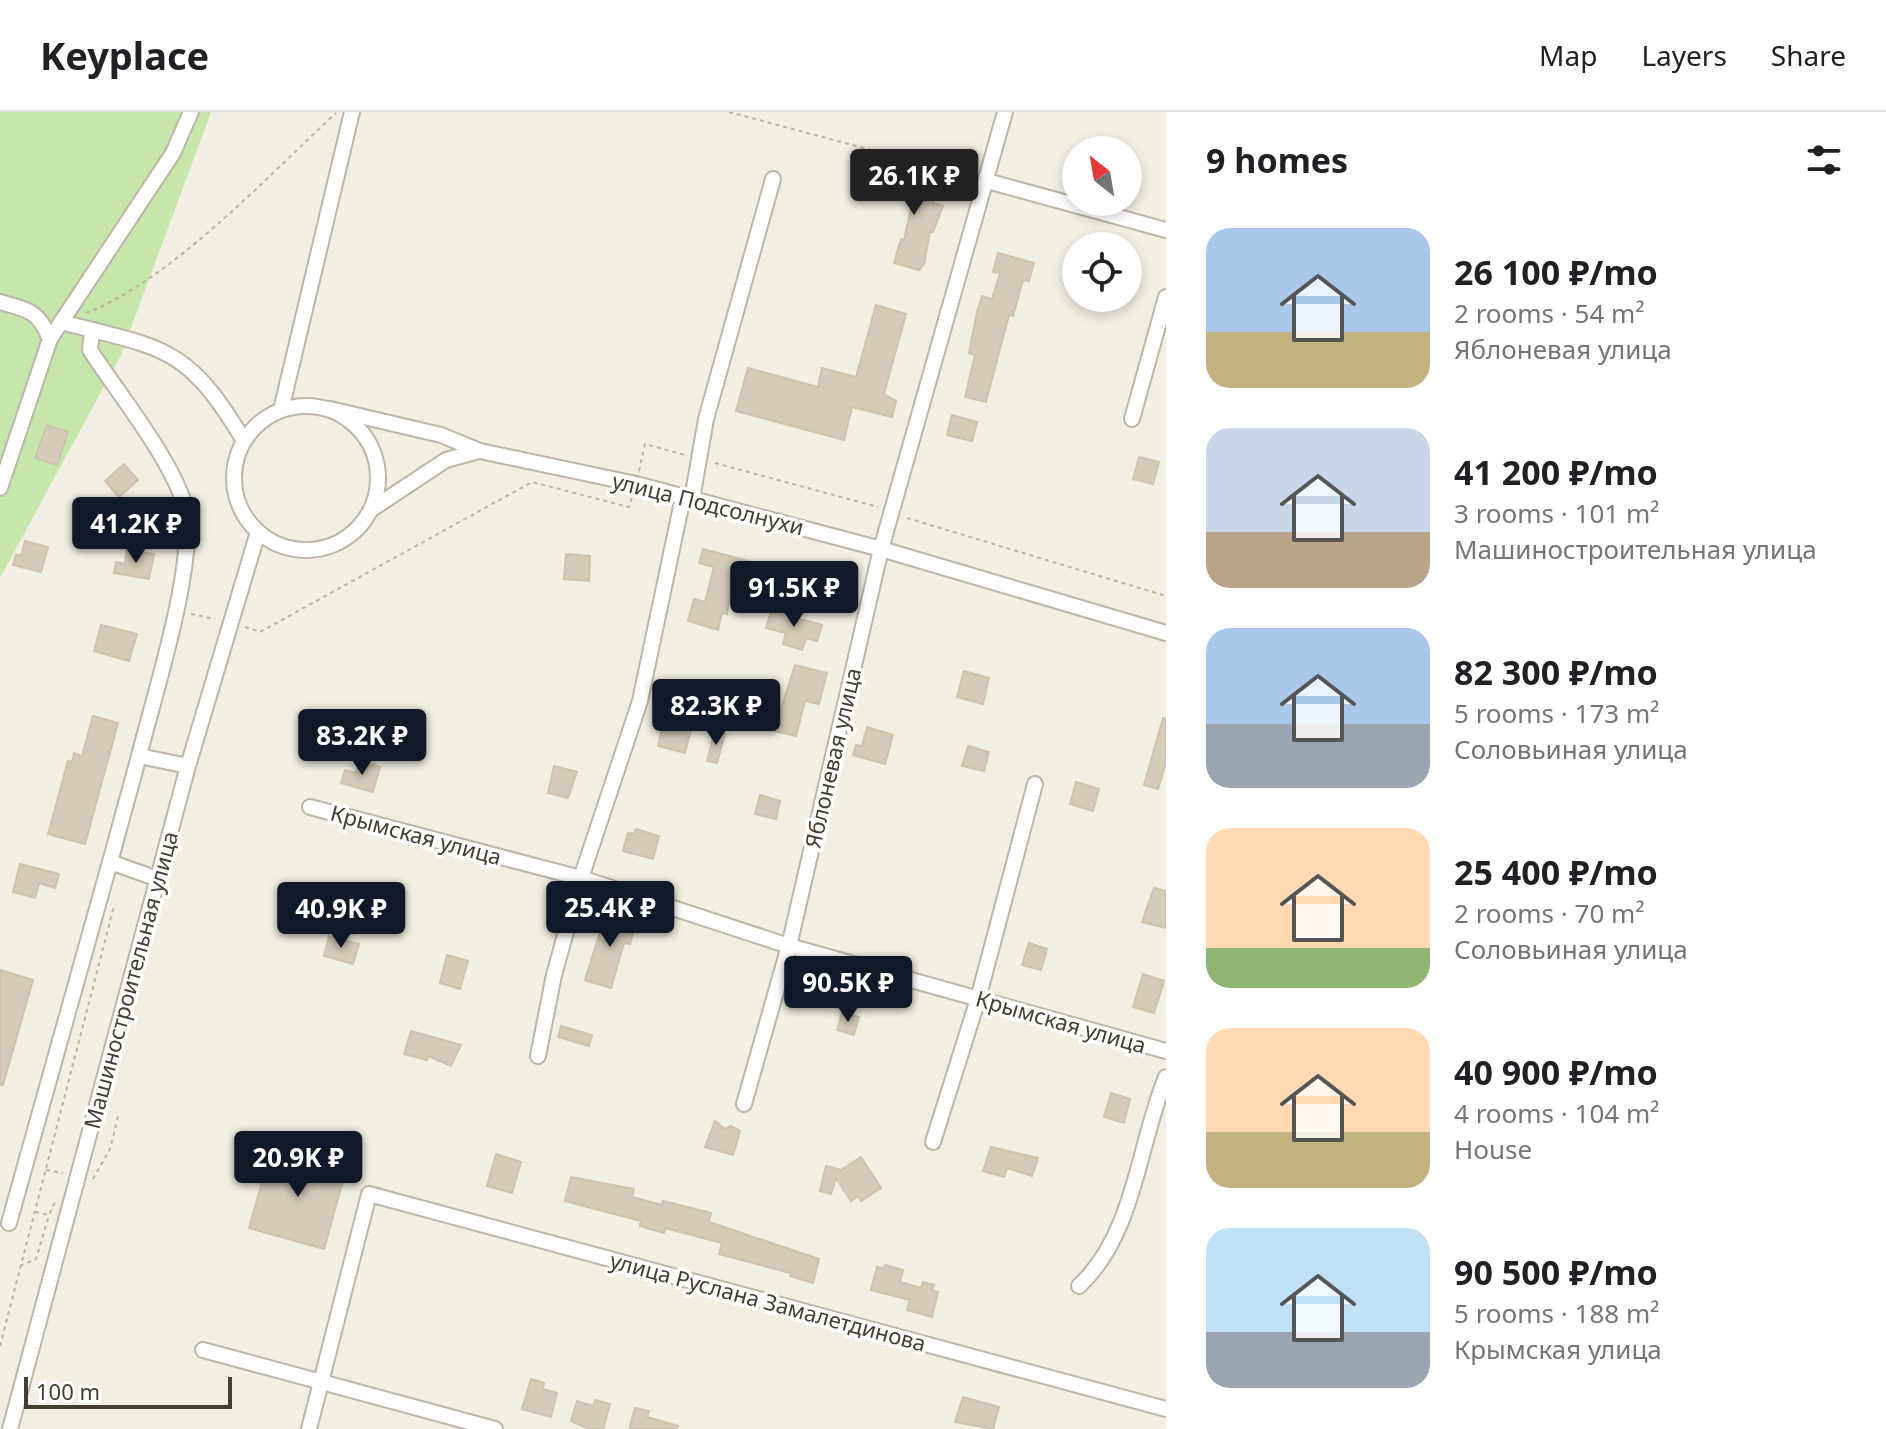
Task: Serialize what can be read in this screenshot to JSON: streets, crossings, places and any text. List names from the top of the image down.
{
  "streets": {
    "street": [
      "улица Подсолнухи",
      "Яблоневая улица",
      "Крымская улица",
      "Машиностроительная улица",
      "улица Руслана Замалетдинова"
    ]
  },
  "crossings": [
    ["улица Подсолнухи", "Яблоневая улица"],
    ["улица Подсолнухи", "Машиностроительная улица"],
    ["Яблоневая улица", "Крымская улица"]
  ],
  "scale_bar": "100 m",
  "north": "top left",
  "page": {
    "header": "Keyplace",
    "nav": ["Map", "Layers", "Share"],
    "heading": "9 homes",
    "price": [
      "26.1K ₽",
      "41.2K ₽",
      "91.5K ₽",
      "82.3K ₽",
      "83.2K ₽",
      "25.4K ₽",
      "40.9K ₽",
      "90.5K ₽",
      "20.9K ₽"
    ],
    "list": [
      {
        "name": "26 100 ₽/mo",
        "note": "2 rooms · 54 m² · Яблоневая улица"
      },
      {
        "name": "41 200 ₽/mo",
        "note": "3 rooms · 101 m² · Машиностроительная улица"
      },
      {
        "name": "82 300 ₽/mo",
        "note": "5 rooms · 173 m² · Соловьиная улица"
      },
      {
        "name": "25 400 ₽/mo",
        "note": "2 rooms · 70 m² · Соловьиная улица"
      },
      {
        "name": "40 900 ₽/mo",
        "note": "4 rooms · 104 m² · House"
      },
      {
        "name": "90 500 ₽/mo",
        "note": "5 rooms · 188 m² · Крымская улица"
      }
    ],
    "scale": "100 m"
  }
}
